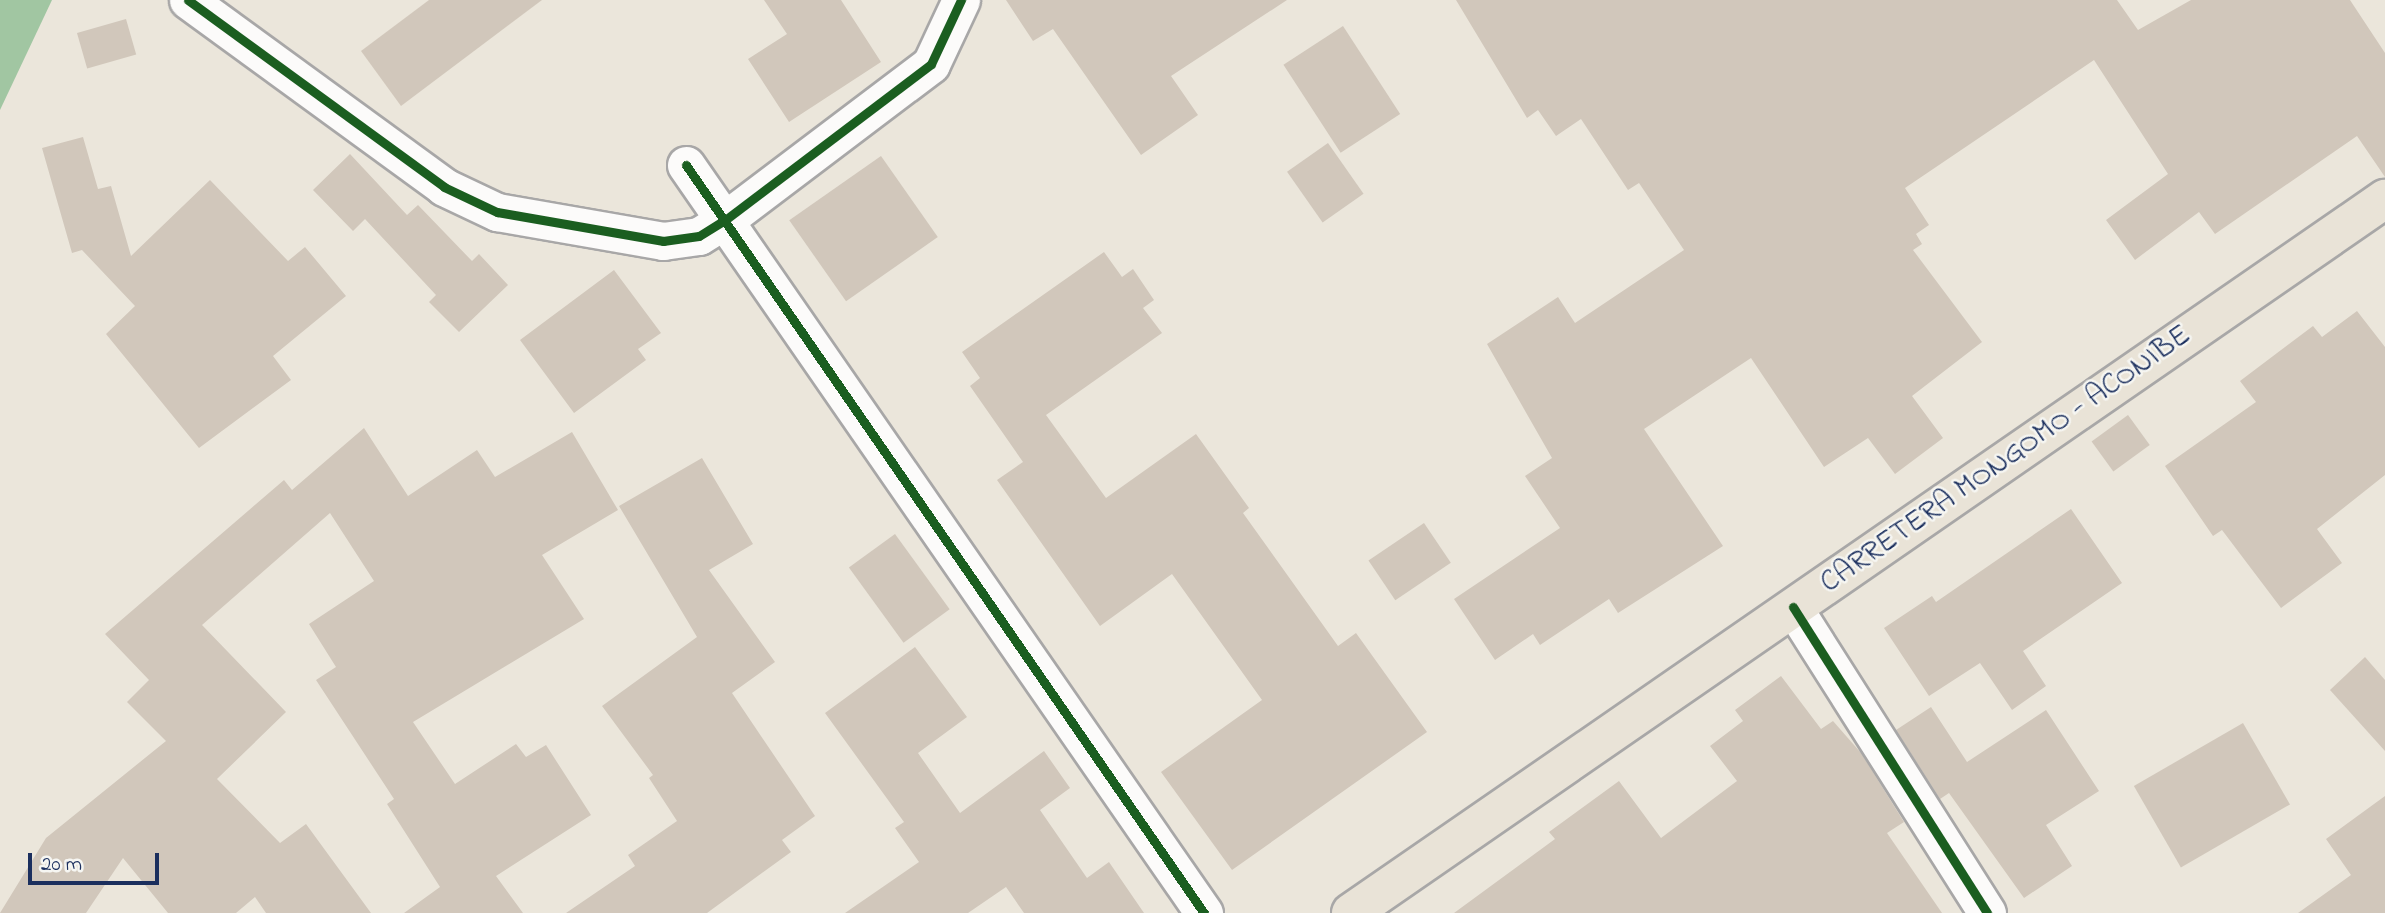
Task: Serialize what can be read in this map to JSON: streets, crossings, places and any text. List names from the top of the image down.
{
  "streets": {
    "main road": ["CARRETERA MONGOMO - ACONIBE"]
  },
  "scale_bar": "20 m"
}
